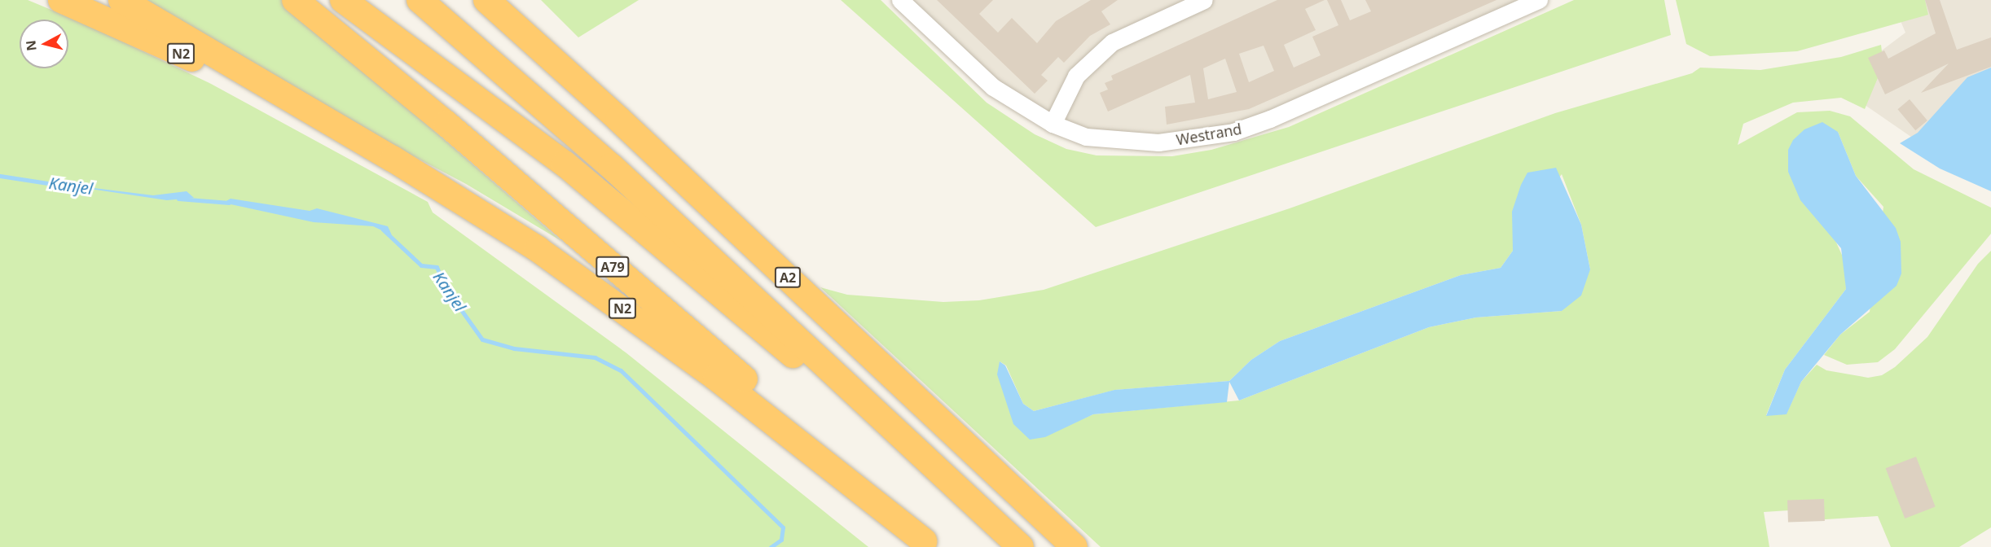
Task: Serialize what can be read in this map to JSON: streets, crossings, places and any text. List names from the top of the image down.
{
  "streets": {
    "highway": ["N2", "A79", "A2"],
    "street": ["Westrand"]
  },
  "crossings": [
    ["N2", "A79"]
  ],
  "water": ["Kanjel"],
  "north": "left"
}
